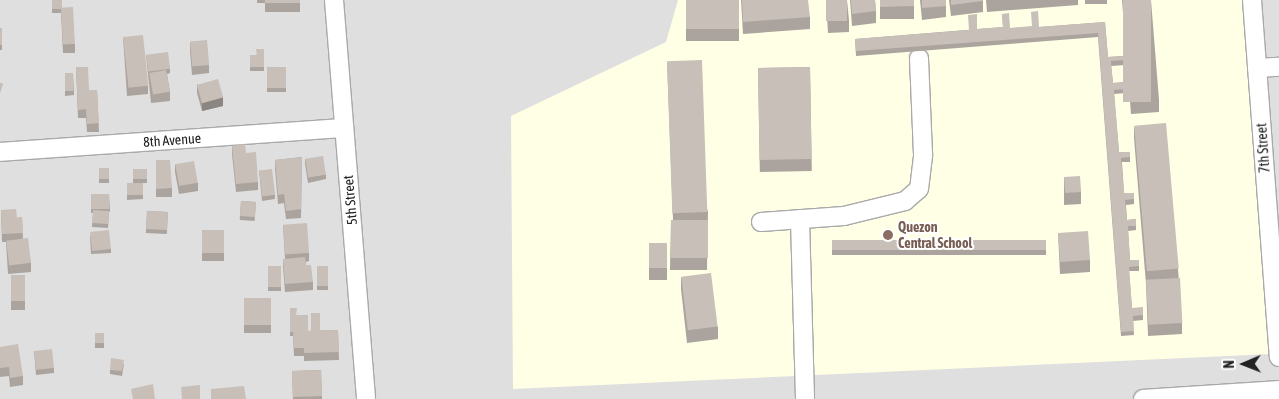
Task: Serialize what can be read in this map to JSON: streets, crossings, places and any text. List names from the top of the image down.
{
  "streets": {
    "street": ["8th Avenue", "7th Street", "5th Street"]
  },
  "crossings": [
    ["8th Avenue", "5th Street"]
  ],
  "places": ["Quezon Central School"],
  "north": "left"
}
